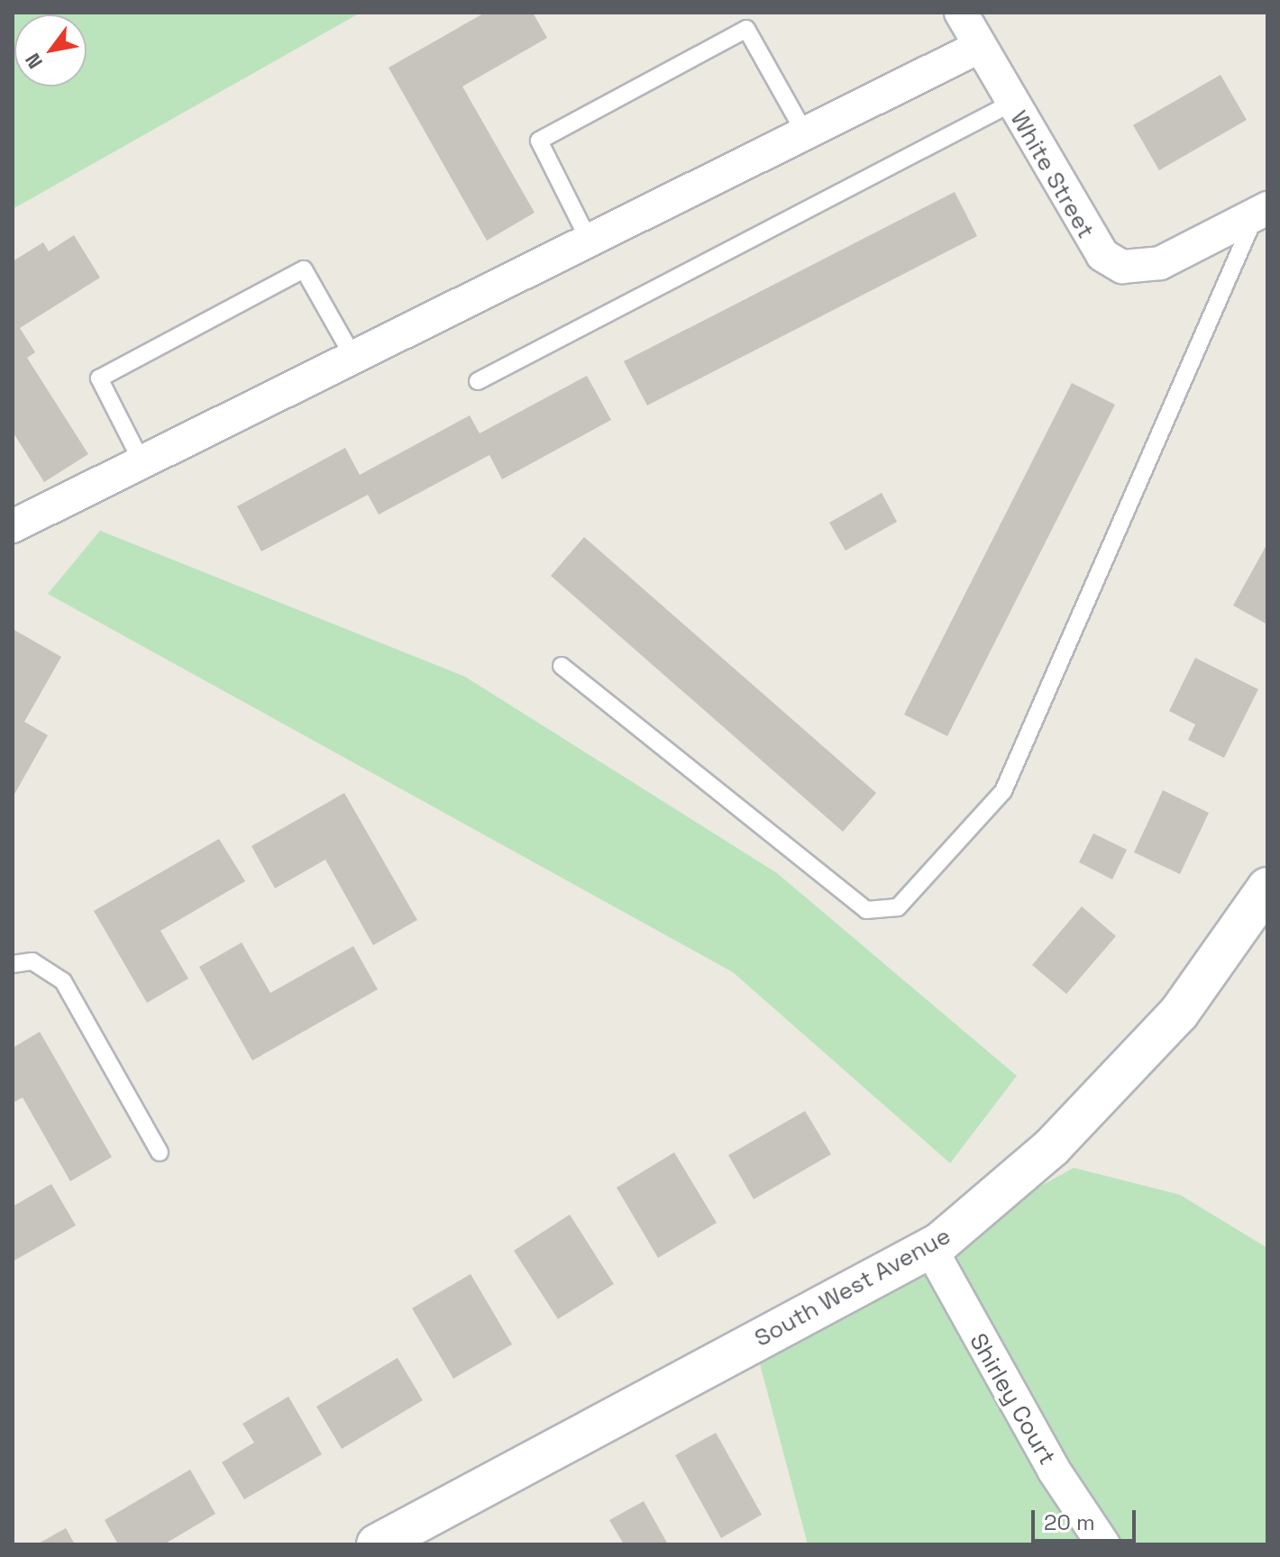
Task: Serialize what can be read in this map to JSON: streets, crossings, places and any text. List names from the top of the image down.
{
  "streets": {
    "street": ["White Street", "South West Avenue", "Shirley Court"]
  },
  "crossings": [
    ["South West Avenue", "Shirley Court"]
  ],
  "scale_bar": "20 m",
  "north": "bottom left"
}
